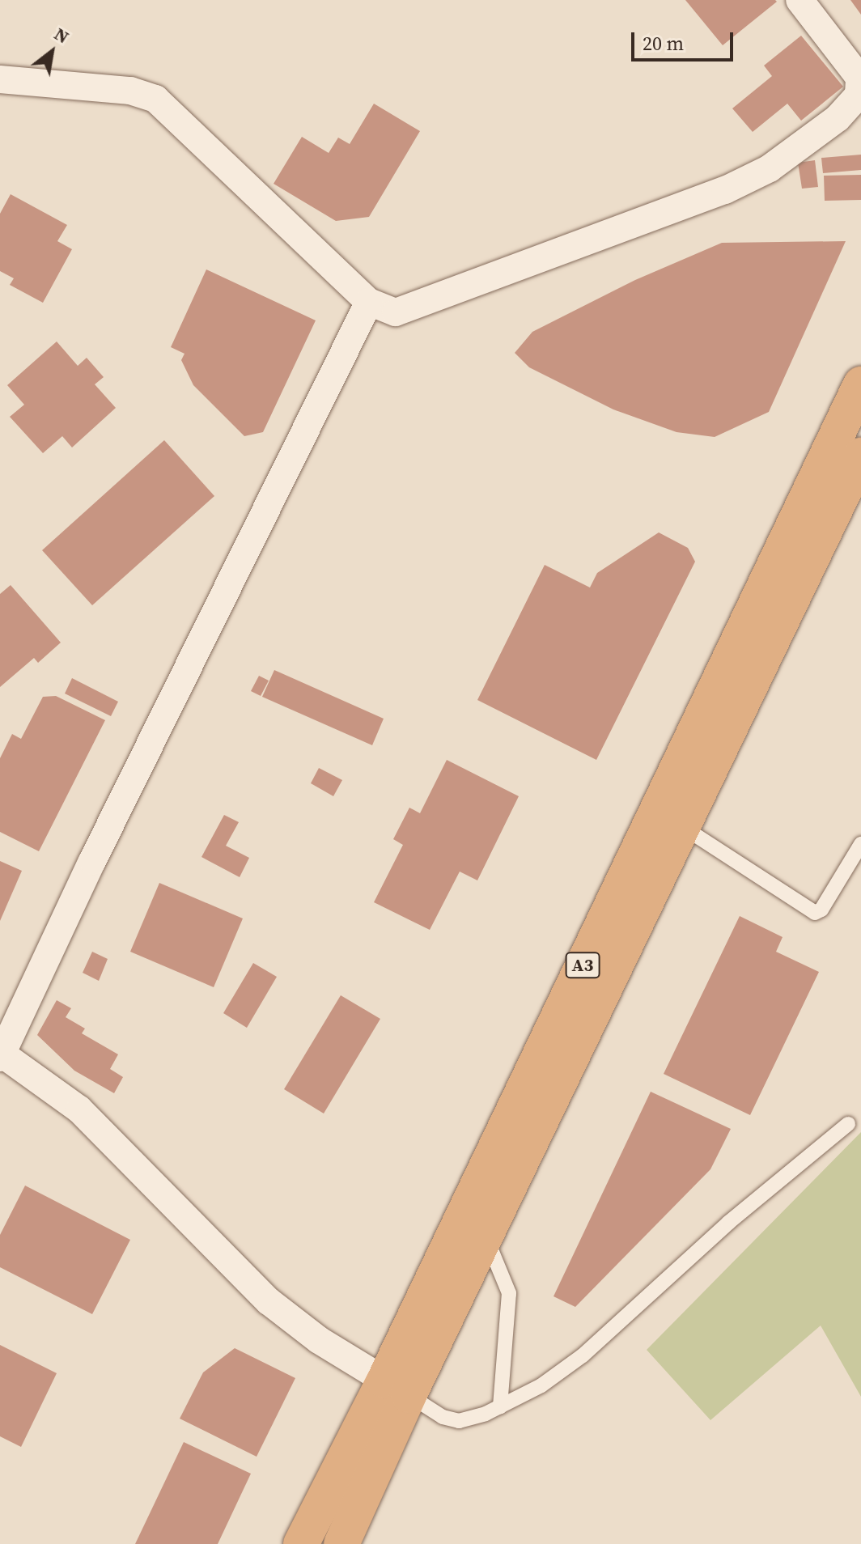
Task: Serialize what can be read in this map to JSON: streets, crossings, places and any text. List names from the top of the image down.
{
  "streets": {
    "highway": ["A3"]
  },
  "scale_bar": "20 m",
  "north": "top right"
}
